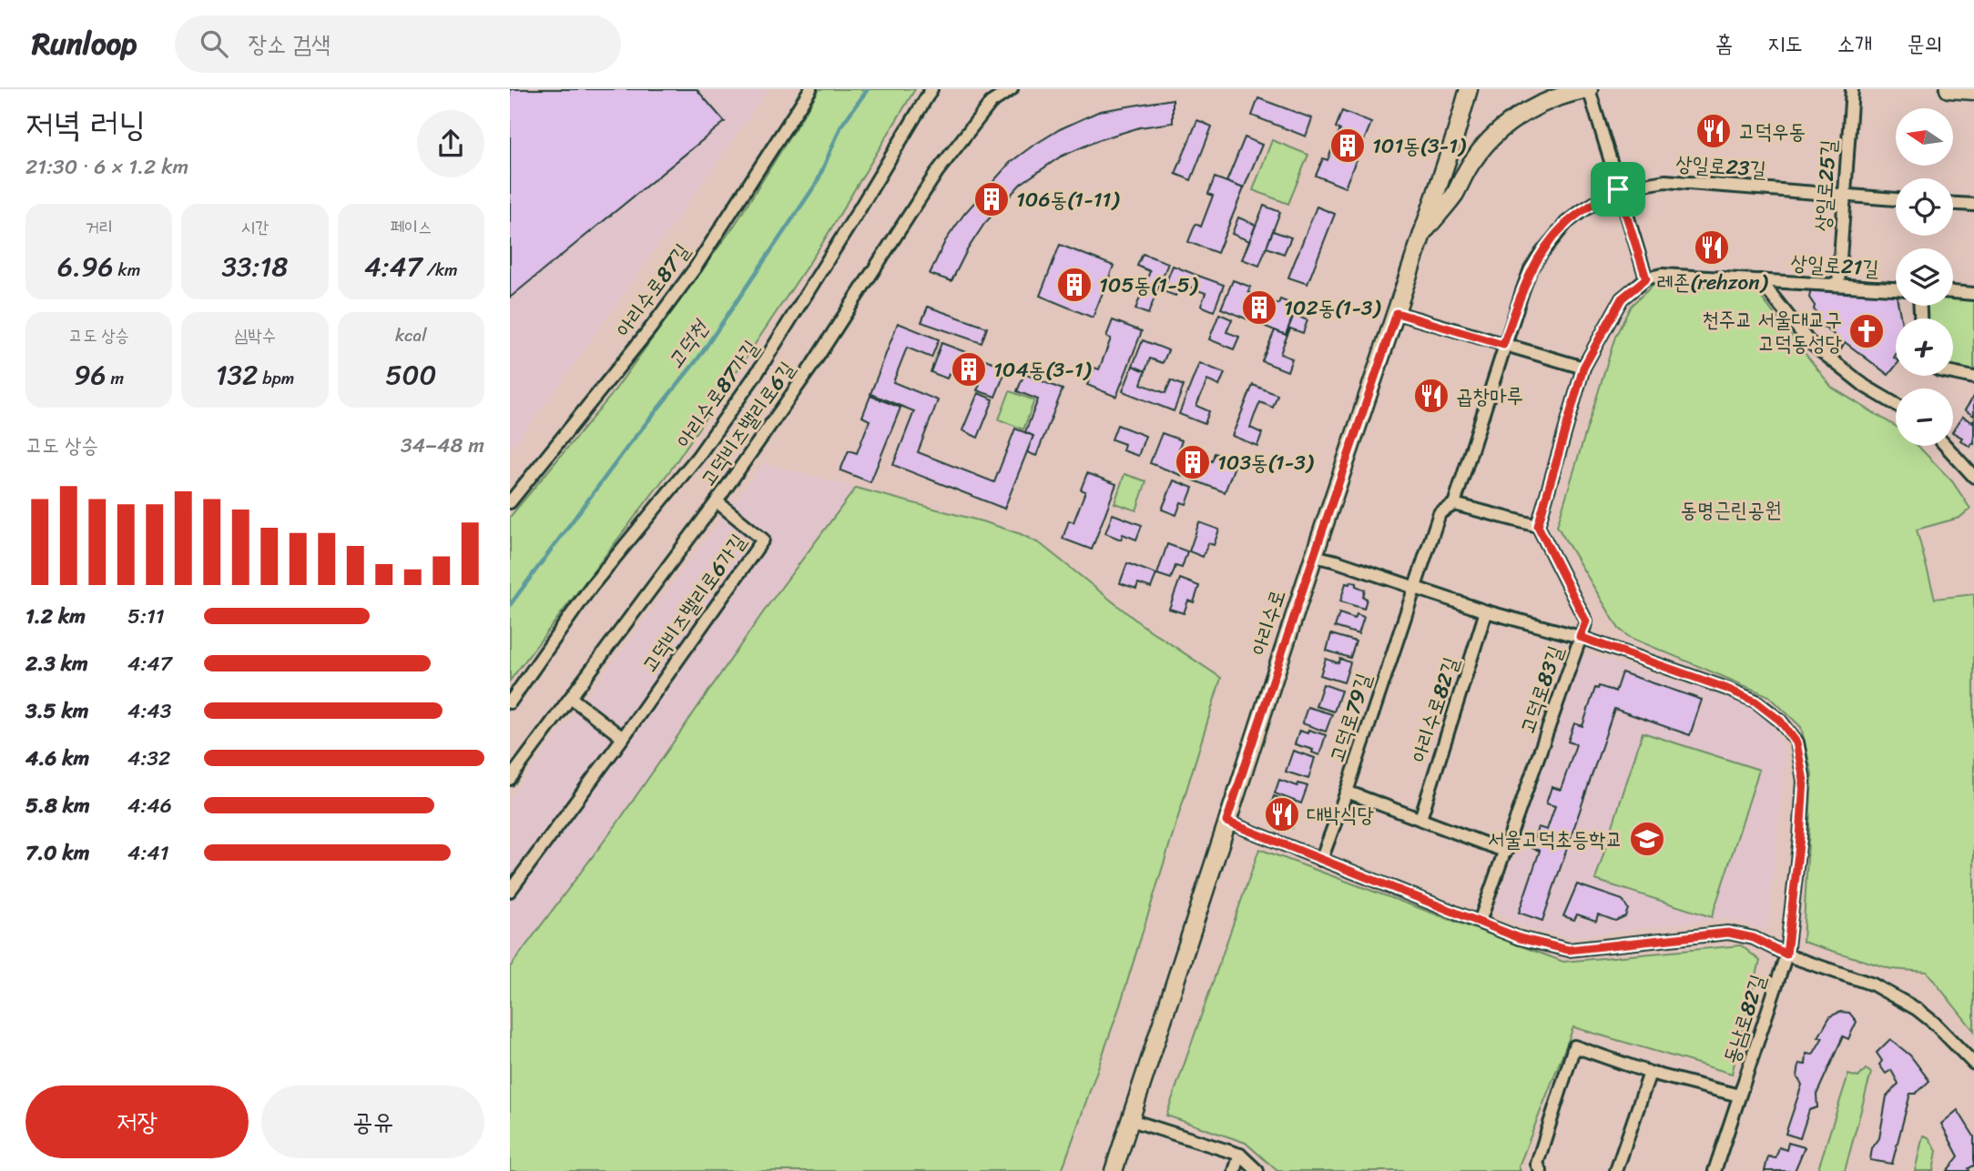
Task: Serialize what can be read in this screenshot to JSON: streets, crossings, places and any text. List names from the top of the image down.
{
  "streets": {
    "main road": ["아리수로"],
    "street": [
      "상일로23길",
      "상일로25길",
      "상일로21길",
      "아리수로87길",
      "아리수로87가길",
      "고덕비즈밸리로6길",
      "고덕비즈밸리로6가길",
      "고덕로83길",
      "아리수로82길",
      "고덕로79길",
      "동남로82길"
    ]
  },
  "crossings": [
    ["상일로23길", "상일로25길"],
    ["상일로25길", "상일로21길"],
    ["고덕비즈밸리로6길", "고덕비즈밸리로6가길"]
  ],
  "water": ["고덕천"],
  "parks": ["동명근린공원"],
  "places": {
    "restaurant": [
      "고덕우동",
      "레존(rehzon)",
      "곱창마루",
      "대박식당"
    ],
    "building": [
      "101동(3-1)",
      "106동(1-11)",
      "105동(1-5)",
      "102동(1-3)",
      "104동(3-1)",
      "103동(1-3)"
    ],
    "church": ["천주교 서울대교구 고덕동성당"],
    "school or university": ["서울고덕초등학교"]
  },
  "north": "left",
  "page": {
    "header": "Runloop",
    "search": "장소 검색",
    "nav": [
      "홈",
      "지도",
      "소개",
      "문의"
    ],
    "heading": ["저녁 러닝", "21:30 · 6 × 1.2 km"],
    "map_buttons": ["+", "−"],
    "stats": [
      ["거리", "6.96 km"],
      ["시간", "33:18"],
      ["페이스", "4:47 /km"],
      ["고도 상승", "96 m"],
      ["심박수", "132 bpm"],
      ["kcal", "500"]
    ],
    "chart": ["고도 상승", "34–48 m"],
    "list": [
      {
        "name": "1.2 km",
        "note": "5:11"
      },
      {
        "name": "2.3 km",
        "note": "4:47"
      },
      {
        "name": "3.5 km",
        "note": "4:43"
      },
      {
        "name": "4.6 km",
        "note": "4:32"
      },
      {
        "name": "5.8 km",
        "note": "4:46"
      },
      {
        "name": "7.0 km",
        "note": "4:41"
      }
    ],
    "buttons": ["저장", "공유"]
  }
}
